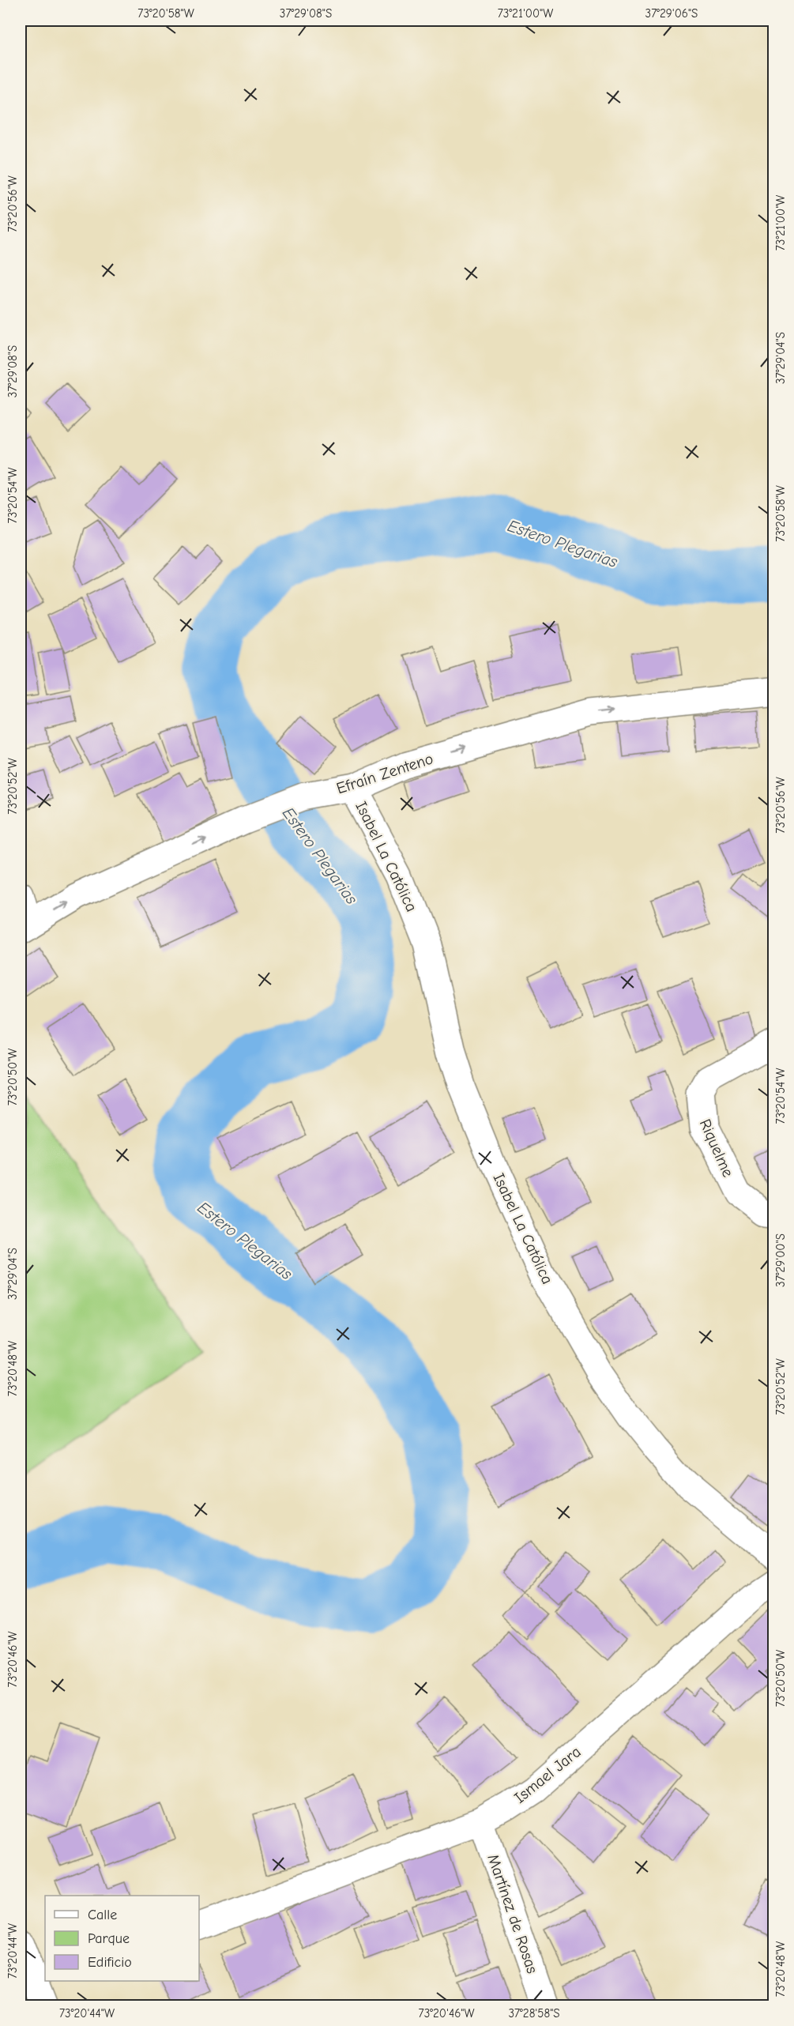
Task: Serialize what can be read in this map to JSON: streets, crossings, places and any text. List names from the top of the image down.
{
  "streets": {
    "street": [
      "Efraín Zenteno",
      "Isabel La Católica",
      "Riquelme",
      "Ismael Jara",
      "Martínez de Rosas"
    ]
  },
  "crossings": [
    ["Efraín Zenteno", "Isabel La Católica"],
    ["Ismael Jara", "Martínez de Rosas"]
  ],
  "one_way": ["Efraín Zenteno"],
  "water": ["Estero Plegarias"],
  "legend": ["Calle", "Parque", "Edificio"],
  "coordinates": [
    "73°20'58\"W",
    "37°29'08\"S",
    "73°21'00\"W",
    "37°29'06\"S",
    "73°20'56\"W",
    "37°29'04\"S",
    "73°20'54\"W",
    "73°20'52\"W",
    "73°20'50\"W",
    "37°29'00\"S",
    "73°20'48\"W",
    "73°20'46\"W",
    "73°20'44\"W",
    "37°28'58\"S"
  ]
}
